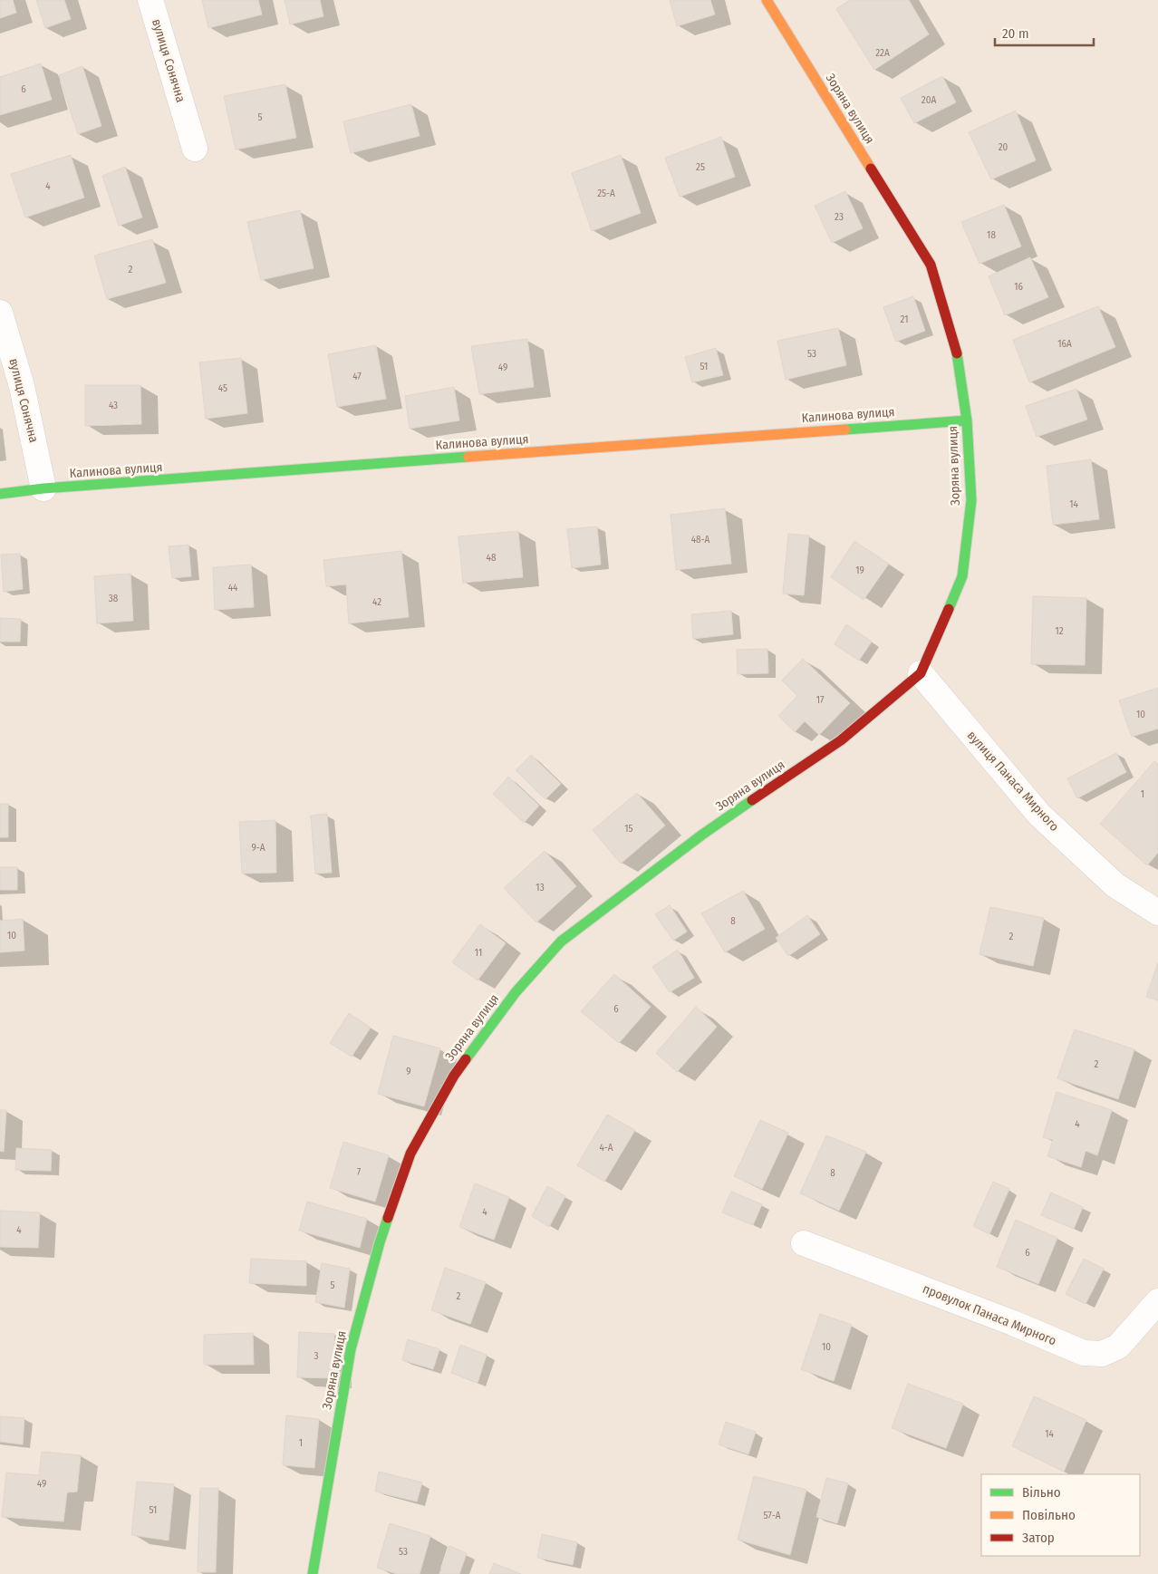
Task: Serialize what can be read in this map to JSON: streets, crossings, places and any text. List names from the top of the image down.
{
  "streets": {
    "street": [
      "вулиця Сонячна",
      "Зоряна вулиця",
      "Калинова вулиця",
      "вулиця Панаса Мирного",
      "провулок Панаса Мирного"
    ]
  },
  "crossings": [
    ["вулиця Сонячна", "Калинова вулиця"],
    ["Зоряна вулиця", "Калинова вулиця"],
    ["Зоряна вулиця", "вулиця Панаса Мирного"]
  ],
  "house_numbers": [
    "22А",
    "6",
    "20А",
    "5",
    "20",
    "25",
    "4",
    "25-А",
    "23",
    "18",
    "2",
    "16",
    "21",
    "16А",
    "53",
    "51",
    "49",
    "47",
    "45",
    "43",
    "14",
    "48-А",
    "48",
    "19",
    "44",
    "38",
    "42",
    "12",
    "17",
    "10",
    "1",
    "15",
    "9-А",
    "13",
    "8",
    "10",
    "2",
    "11",
    "6",
    "2",
    "9",
    "4",
    "4-А",
    "7",
    "8",
    "4",
    "4",
    "6",
    "5",
    "2",
    "10",
    "3",
    "14",
    "1",
    "49",
    "51",
    "57-А",
    "53"
  ],
  "legend": ["Вільно", "Повільно", "Затор"],
  "scale_bar": "20 m"
}
